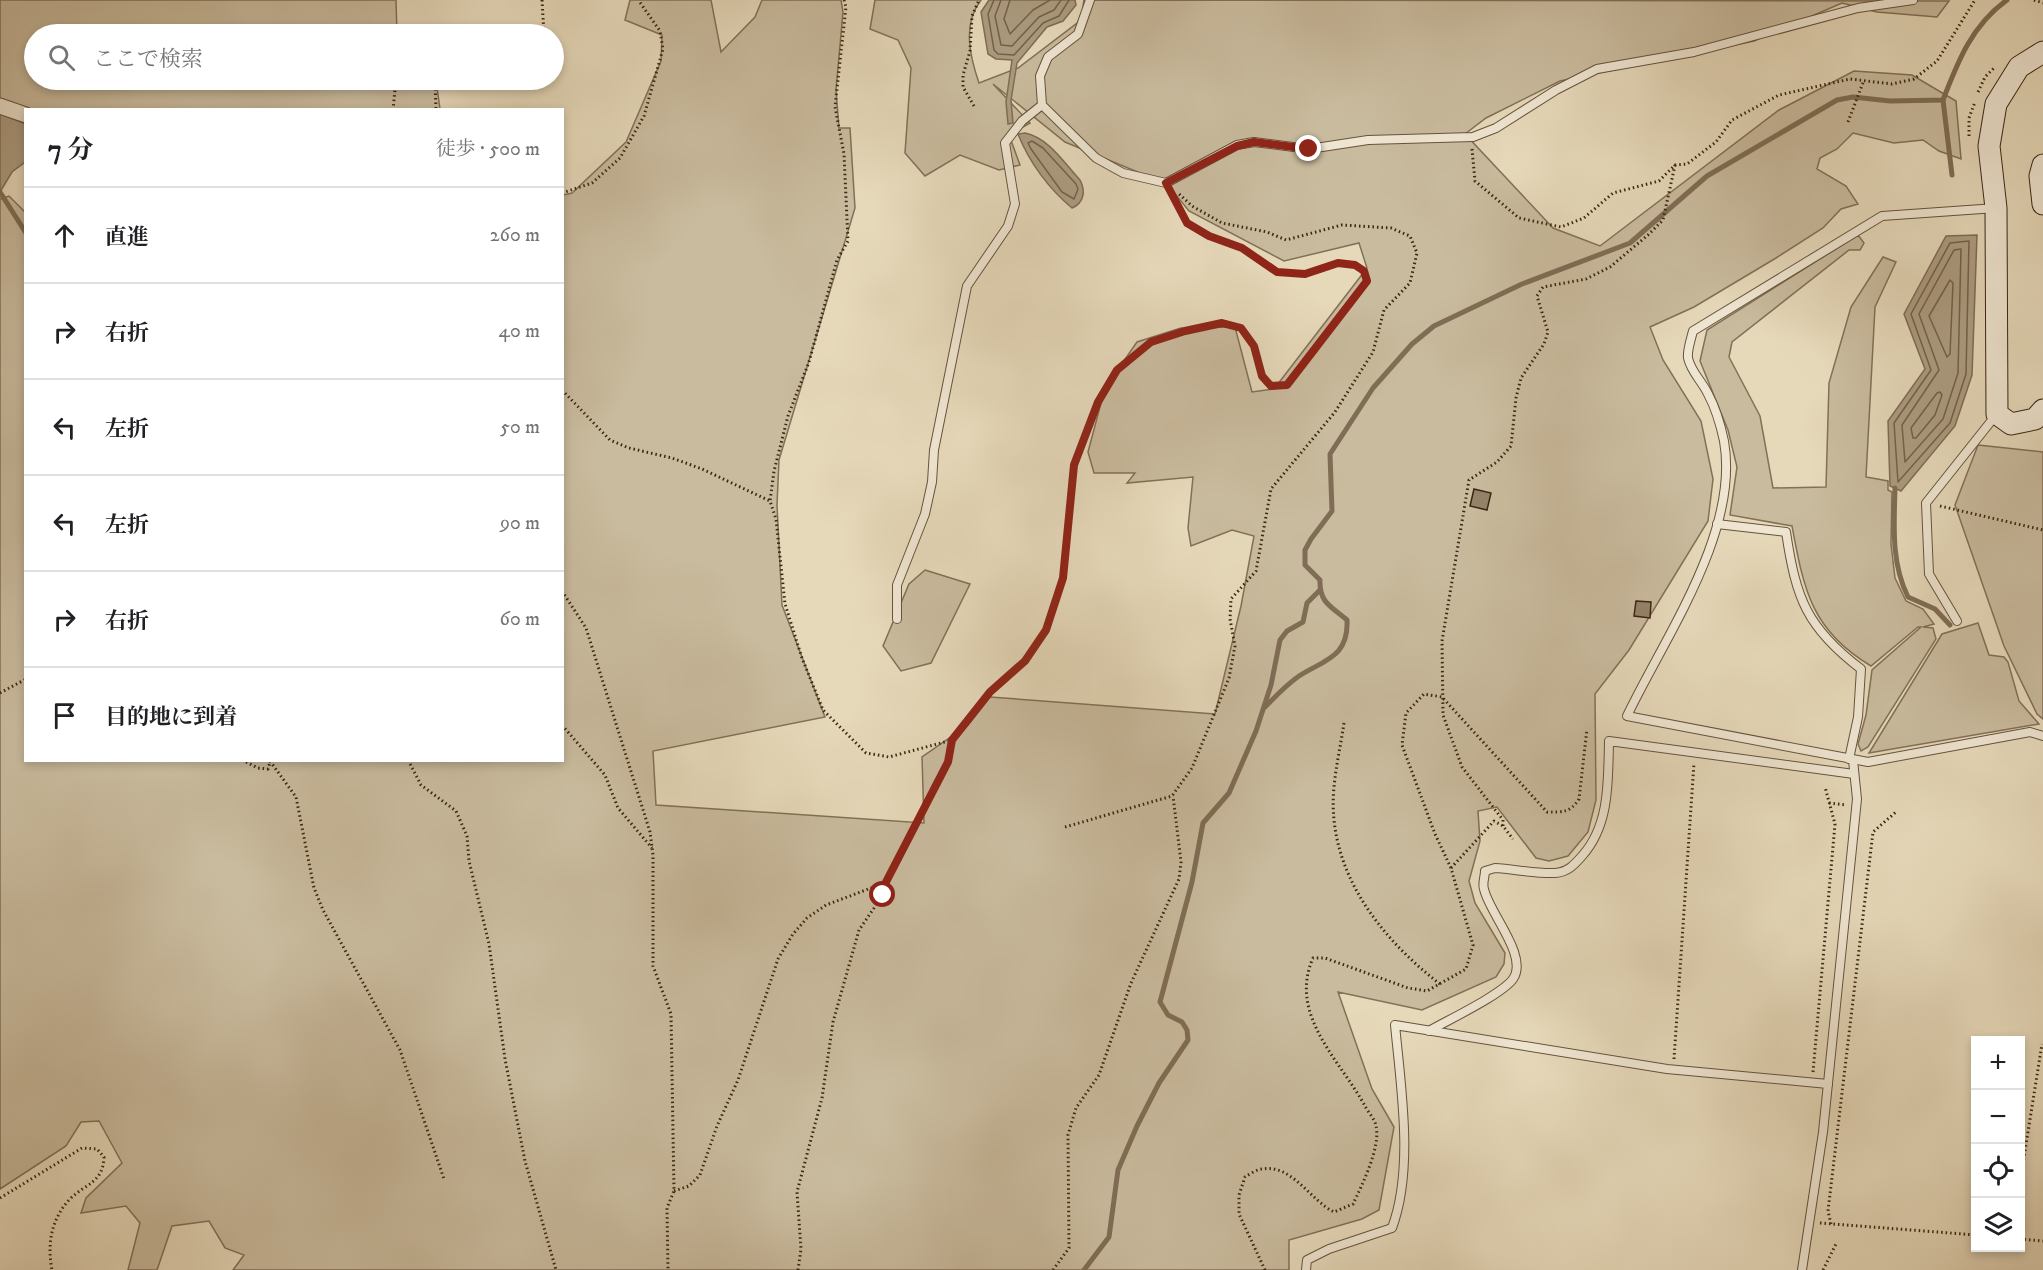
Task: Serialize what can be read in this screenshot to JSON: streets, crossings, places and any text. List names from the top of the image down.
{
  "page": {
    "search": "ここで検索",
    "heading": ["7 分", "徒歩 · 500 m"],
    "list": [
      ["直進", "260 m"],
      ["右折", "40 m"],
      ["左折", "50 m"],
      ["左折", "90 m"],
      ["右折", "60 m"],
      "目的地に到着"
    ],
    "map_buttons": ["+", "−"]
  }
}
